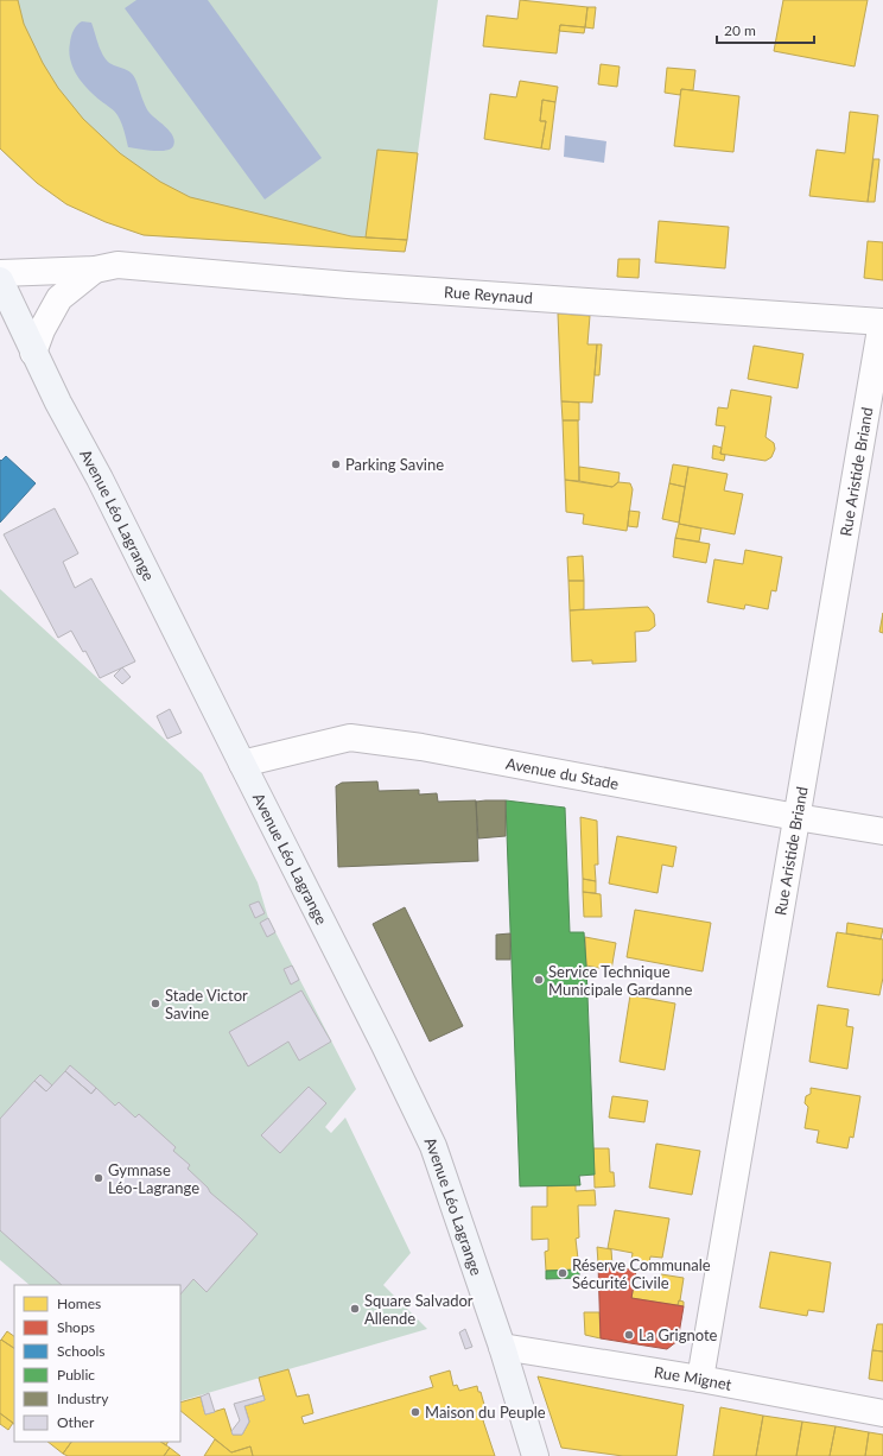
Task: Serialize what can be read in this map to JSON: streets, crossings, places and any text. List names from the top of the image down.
{
  "streets": {
    "street": [
      "Rue Reynaud",
      "Rue Aristide Briand",
      "Avenue Léo Lagrange",
      "Avenue du Stade",
      "Rue Mignet"
    ]
  },
  "crossings": [
    ["Rue Reynaud", "Rue Aristide Briand"],
    ["Rue Reynaud", "Avenue Léo Lagrange"],
    ["Rue Aristide Briand", "Avenue du Stade"],
    ["Rue Aristide Briand", "Rue Mignet"],
    ["Avenue Léo Lagrange", "Avenue du Stade"],
    ["Avenue Léo Lagrange", "Rue Mignet"]
  ],
  "places": [
    "Parking Savine",
    "Service Technique Municipale Gardanne",
    "Stade Victor Savine",
    "Gymnase Léo-Lagrange",
    "Réserve Communale Sécurité Civile",
    "Square Salvador Allende",
    "La Grignote",
    "Maison du Peuple"
  ],
  "legend": [
    "Homes",
    "Shops",
    "Schools",
    "Public",
    "Industry",
    "Other"
  ],
  "scale_bar": "20 m"
}
